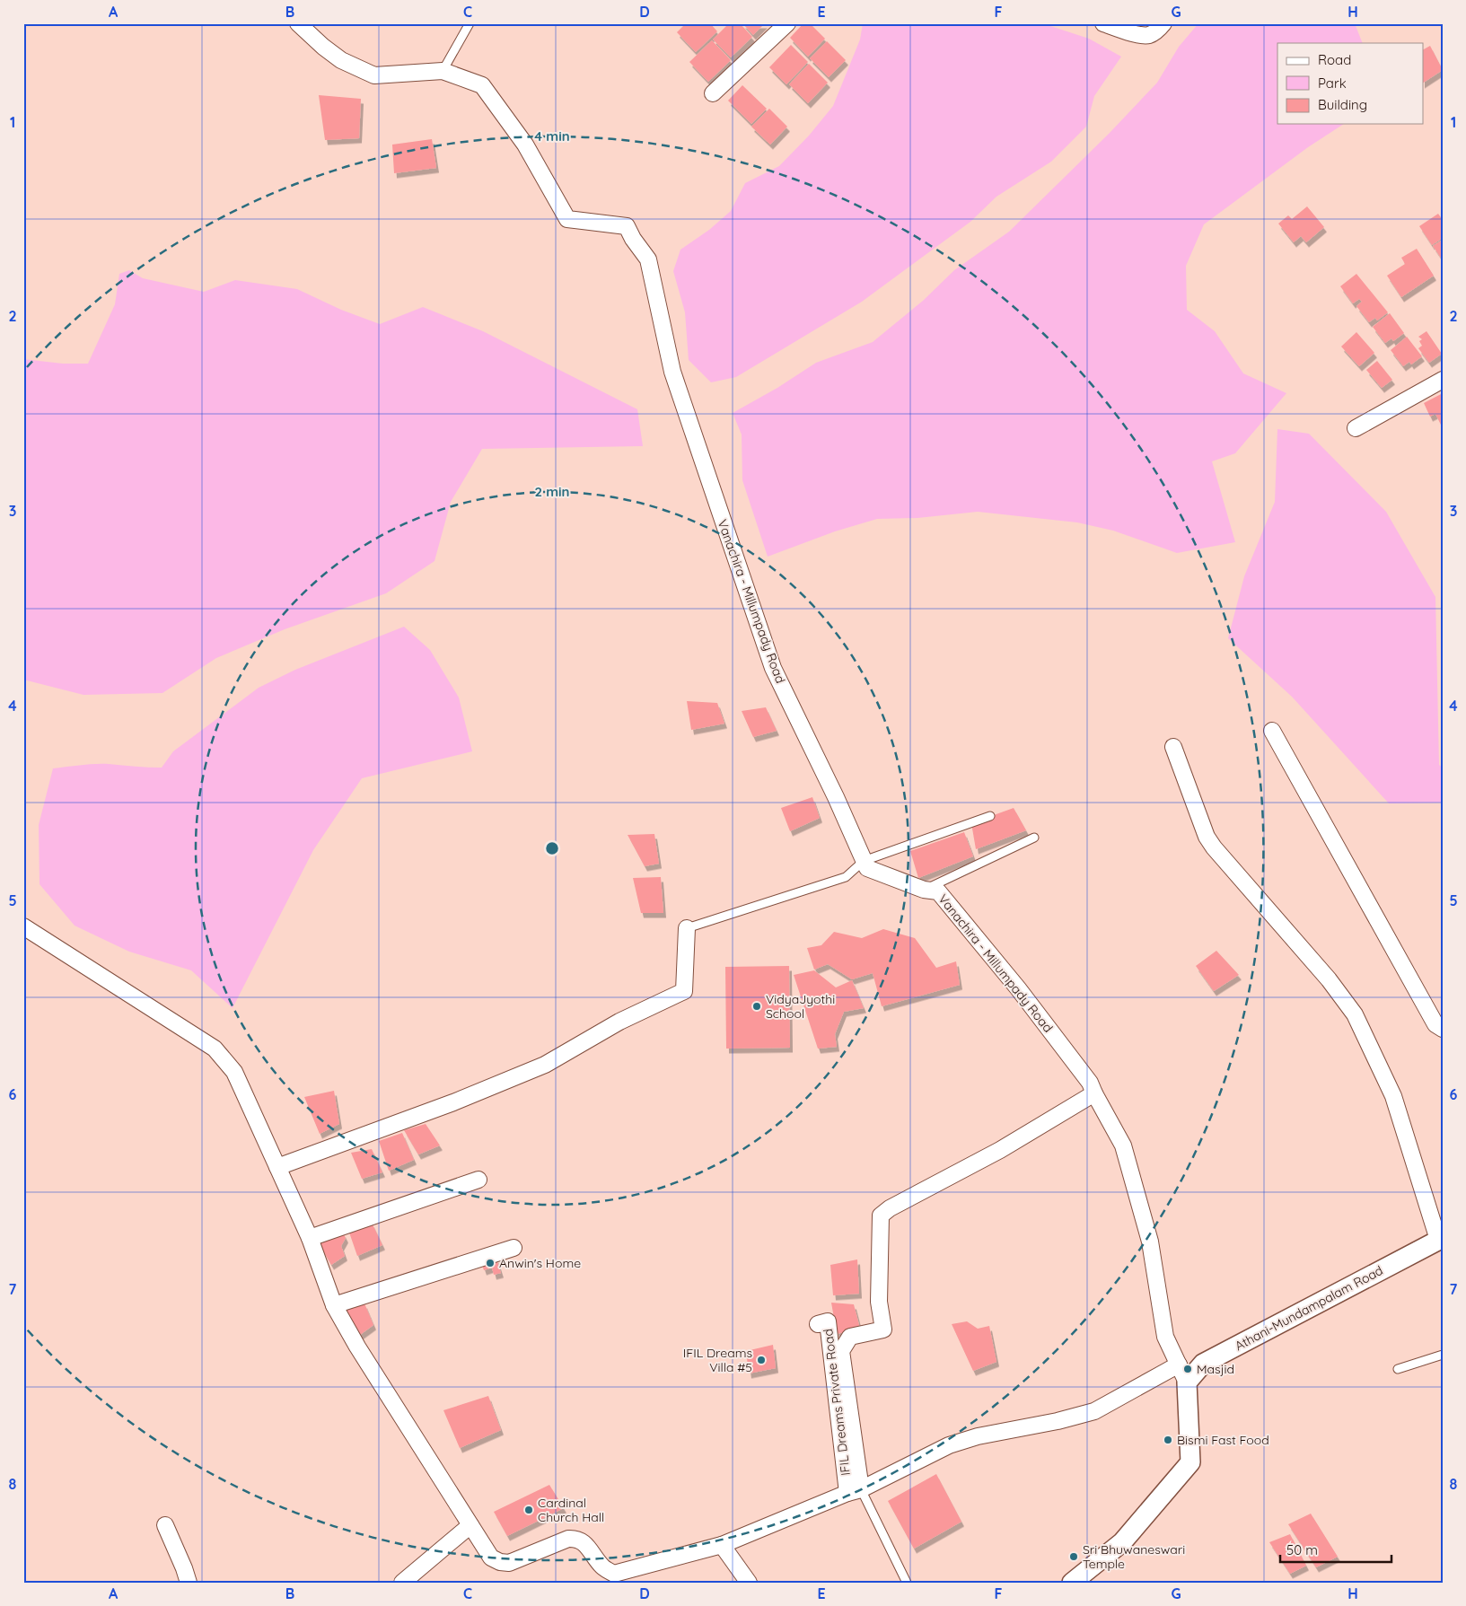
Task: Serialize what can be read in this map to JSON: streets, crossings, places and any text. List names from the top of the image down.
{
  "streets": {
    "street": ["Vanachira - Millumpady Road", "Athani-Mundampalam Road", "IFIL Dreams Private Road"]
  },
  "crossings": [
    ["Vanachira - Millumpady Road", "Athani-Mundampalam Road"]
  ],
  "places": [
    "VidyaJyothi School",
    "Anwin's Home",
    "IFIL Dreams Villa #5",
    "Masjid",
    "Bismi Fast Food",
    "Cardinal Church Hall",
    "Sri Bhuwaneswari Temple"
  ],
  "legend": ["Road", "Park", "Building"],
  "scale_bar": "50 m",
  "grid": {
    "columns": [
      "A",
      "B",
      "C",
      "D",
      "E",
      "F",
      "G",
      "H"
    ],
    "rows": [
      "1",
      "2",
      "3",
      "4",
      "5",
      "6",
      "7",
      "8"
    ]
  },
  "rings": ["4 min", "2 min"]
}
